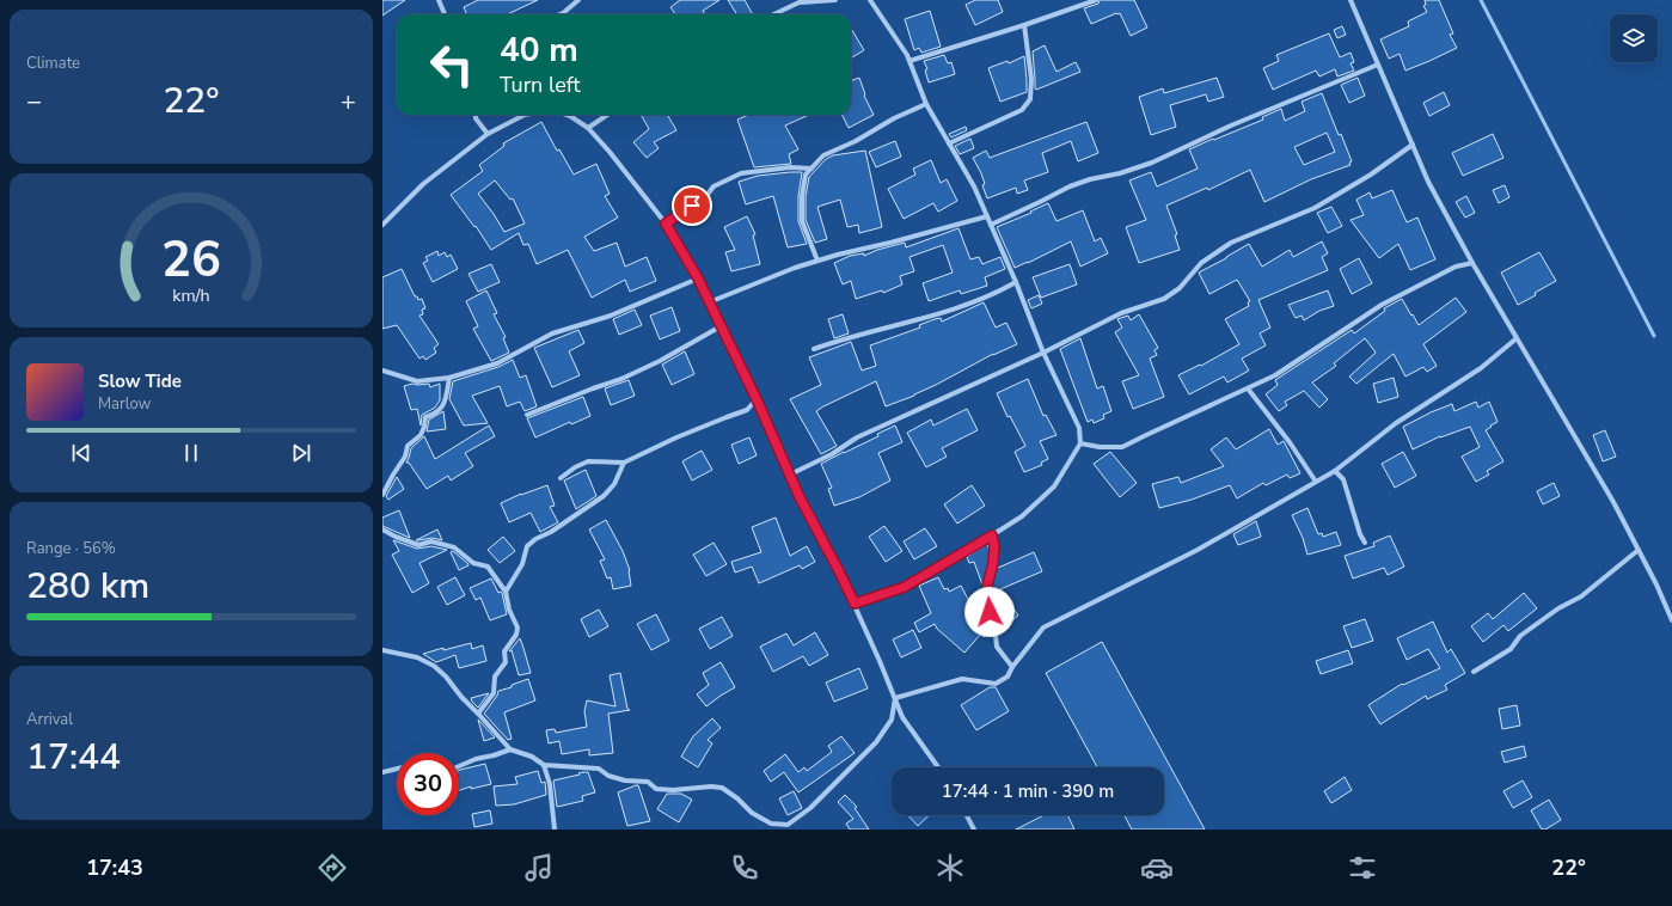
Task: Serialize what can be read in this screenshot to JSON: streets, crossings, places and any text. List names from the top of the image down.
{
  "page": {
    "tile": [
      "Climate",
      ["Range · 56%", "280 km"],
      ["Arrival", "17:44"]
    ],
    "turn": ["40 m", "Turn left"],
    "heat": ["−", "22°", "+"],
    "song": ["Slow Tide", "Marlow"],
    "limit": "30",
    "trip": "17:44 · 1 min · 390 m",
    "tabs": ["17:43", "22°"],
    "gauge": ["26", "km/h"]
  }
}
